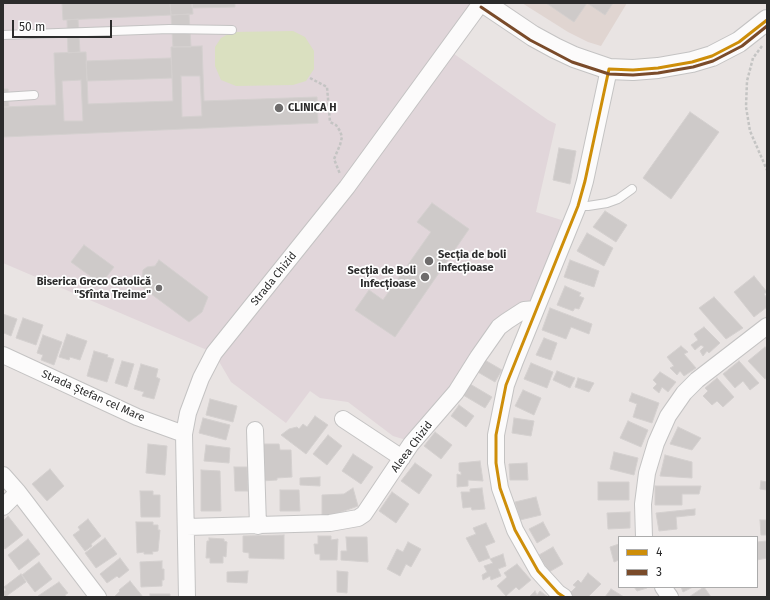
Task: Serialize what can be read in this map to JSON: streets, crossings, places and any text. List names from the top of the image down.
{
  "streets": {
    "street": ["Strada Chizid", "Strada Ștefan cel Mare", "Aleea Chizid"]
  },
  "crossings": [
    ["Strada Chizid", "Strada Ștefan cel Mare"],
    ["Strada Chizid", "Aleea Chizid"]
  ],
  "places": [
    "CLINICA H",
    "Secția de boli infecțioase",
    "Secția de Boli Infecțioase",
    "Biserica Greco Catolică \"Sfînta Treime\""
  ],
  "lines": ["transit line 3", "transit line 4"],
  "legend": ["4", "3"],
  "scale_bar": "50 m"
}
